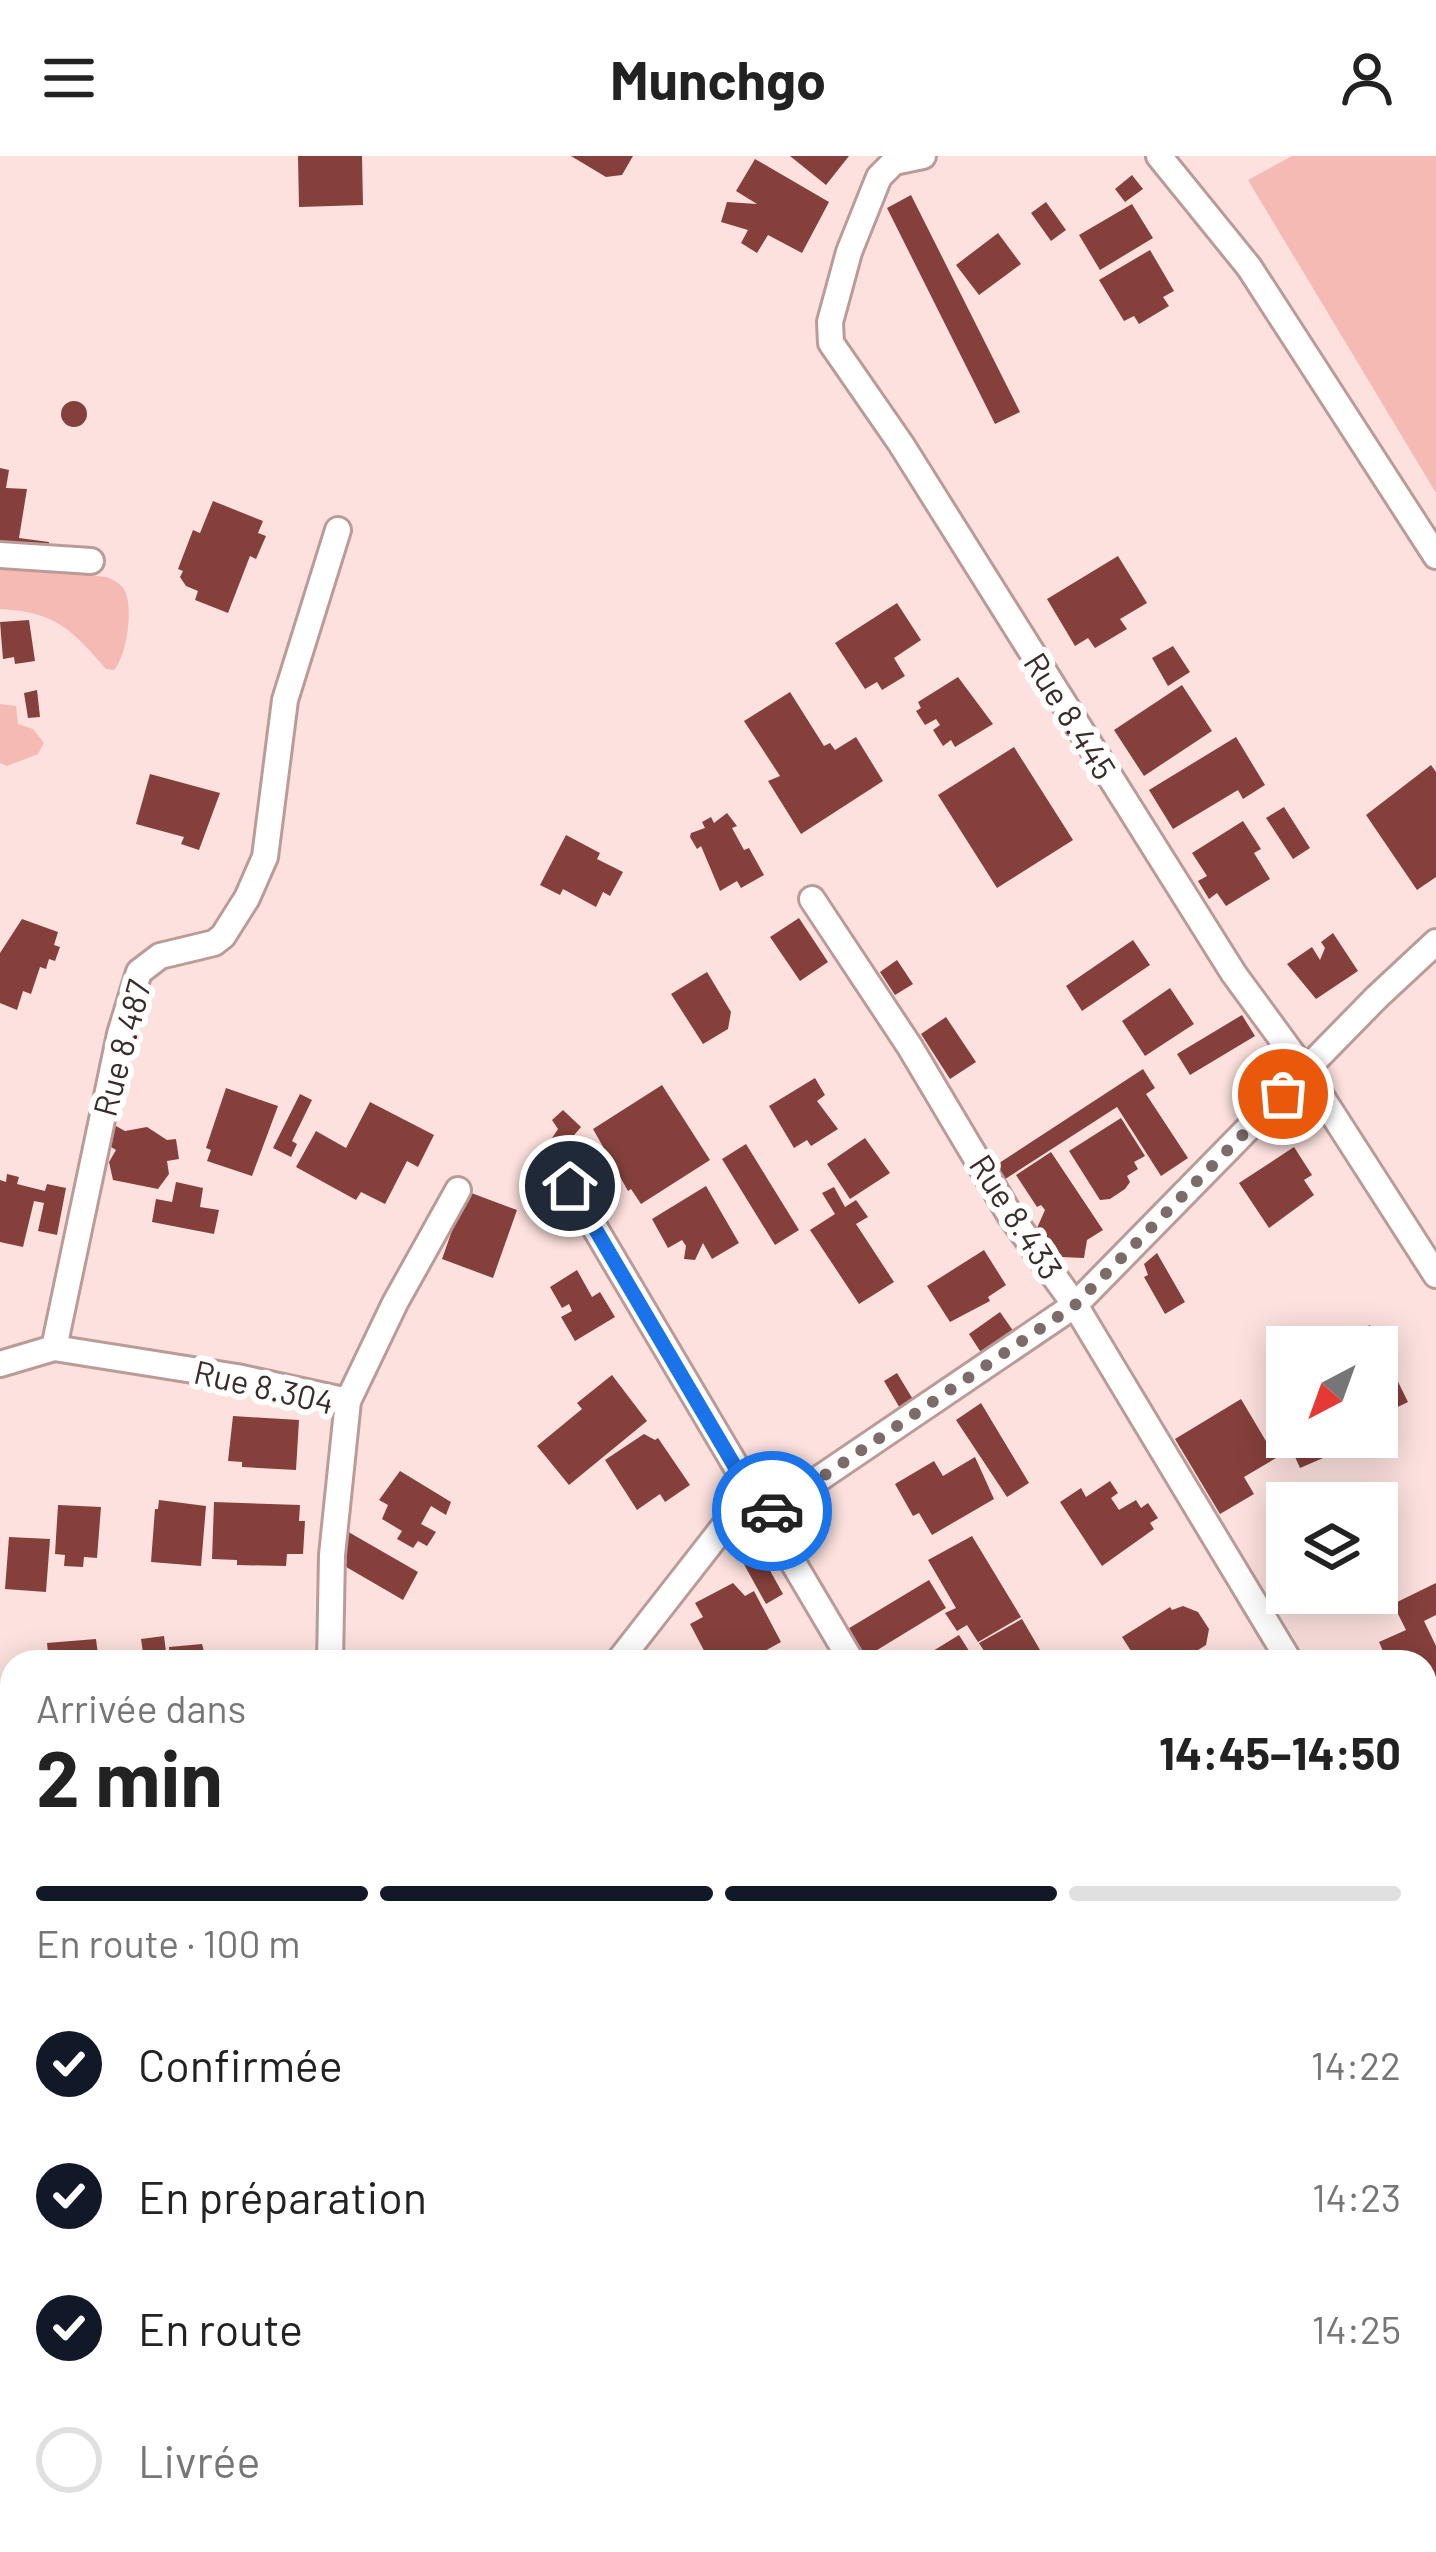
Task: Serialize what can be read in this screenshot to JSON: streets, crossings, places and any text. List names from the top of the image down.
{
  "streets": {
    "street": [
      "Rue 8.445",
      "Rue 8.487",
      "Rue 8.433",
      "Rue 8.304"
    ]
  },
  "crossings": [
    ["Rue 8.487", "Rue 8.304"]
  ],
  "north": "bottom left",
  "page": {
    "header": "Munchgo",
    "heading": ["2 min", "Arrivée dans", "14:45–14:50"],
    "bar": "En route · 100 m",
    "list": [
      ["Confirmée", "14:22"],
      ["En préparation", "14:23"],
      ["En route", "14:25"],
      "Livrée"
    ]
  }
}
